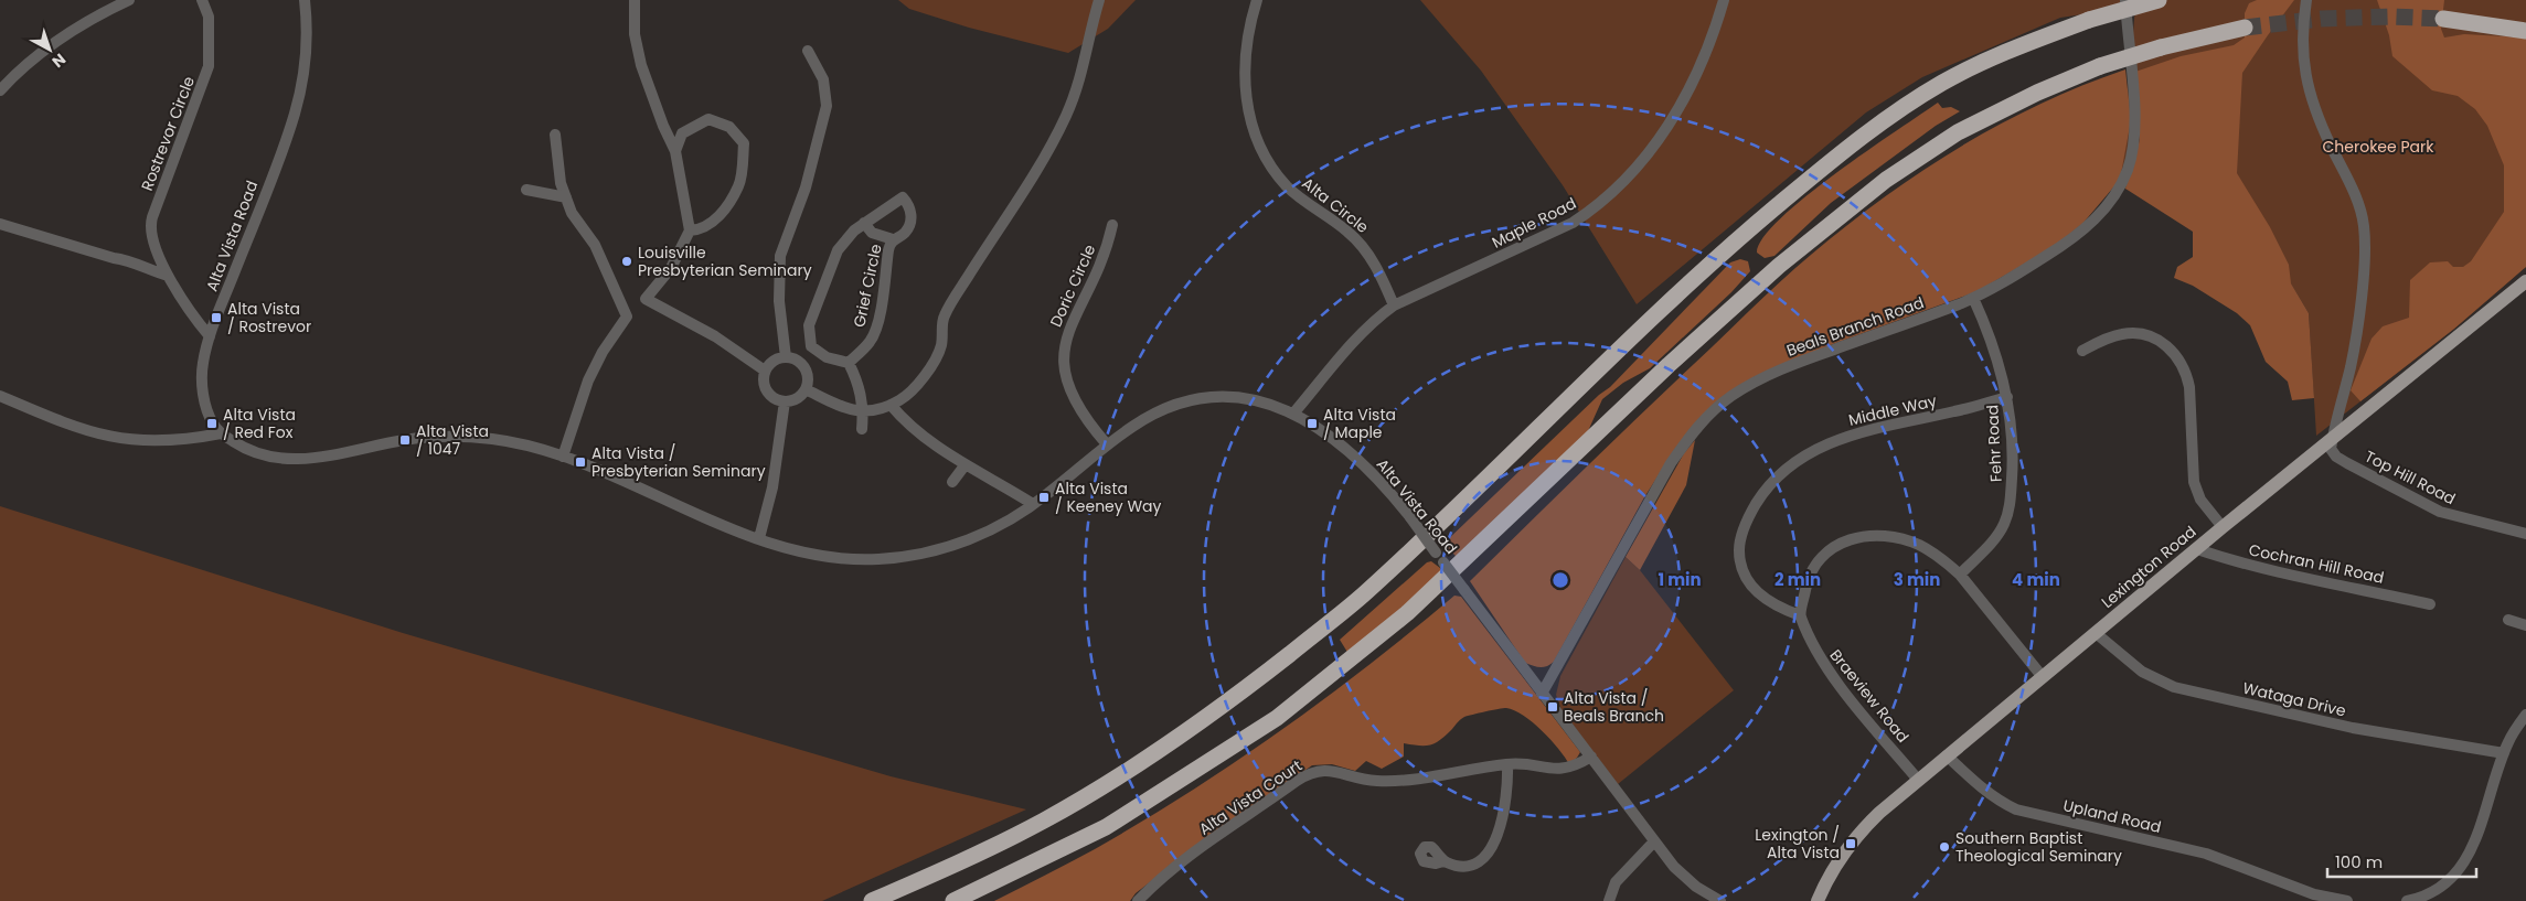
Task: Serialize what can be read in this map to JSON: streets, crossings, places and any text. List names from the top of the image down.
{
  "streets": {
    "main road": ["Lexington Road"],
    "street": [
      "Rostrevor Circle",
      "Alta Circle",
      "Maple Road",
      "Alta Vista Road",
      "Grief Circle",
      "Doric Circle",
      "Beals Branch Road",
      "Middle Way",
      "Fehr Road",
      "Top Hill Road",
      "Cochran Hill Road",
      "Braeview Road",
      "Wataga Drive",
      "Alta Vista Court",
      "Upland Road"
    ]
  },
  "crossings": [
    ["Rostrevor Circle", "Alta Vista Road"],
    ["Alta Circle", "Maple Road"],
    ["Maple Road", "Alta Vista Road"],
    ["Alta Vista Road", "Doric Circle"],
    ["Alta Vista Road", "Beals Branch Road"],
    ["Alta Vista Road", "Alta Vista Court"],
    ["Beals Branch Road", "Fehr Road"],
    ["Middle Way", "Fehr Road"],
    ["Middle Way", "Braeview Road"],
    ["Top Hill Road", "Lexington Road"],
    ["Cochran Hill Road", "Lexington Road"],
    ["Lexington Road", "Braeview Road"],
    ["Lexington Road", "Wataga Drive"],
    ["Lexington Road", "Upland Road"]
  ],
  "parks": ["Cherokee Park"],
  "places": {
    "other": ["Louisville Presbyterian Seminary", "Southern Baptist Theological Seminary"],
    "transit": [
      "Alta Vista / Rostrevor",
      "Alta Vista / Red Fox",
      "Alta Vista / Maple",
      "Alta Vista / 1047",
      "Alta Vista / Presbyterian Seminary",
      "Alta Vista / Keeney Way",
      "Alta Vista / Beals Branch",
      "Lexington / Alta Vista"
    ]
  },
  "scale_bar": "100 m",
  "north": "bottom right",
  "rings": [
    "1 min",
    "2 min",
    "3 min",
    "4 min"
  ]
}
